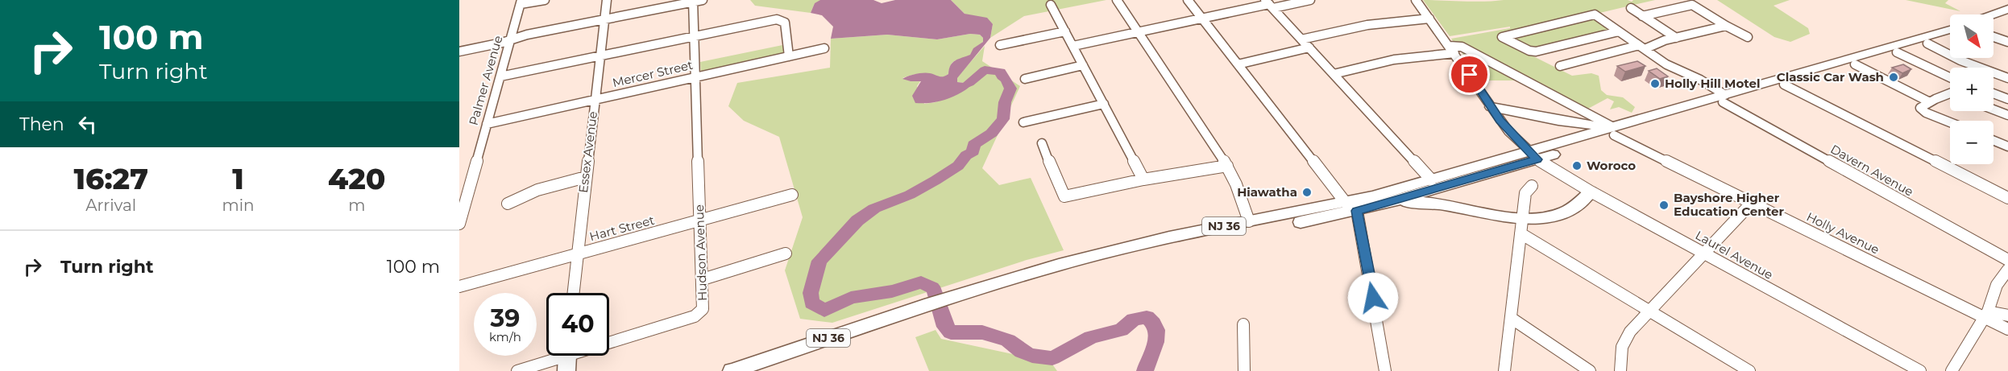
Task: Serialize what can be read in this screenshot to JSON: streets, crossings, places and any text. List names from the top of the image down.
{
  "streets": {
    "highway": ["NJ 36"],
    "street": [
      "Mercer Street",
      "Palmer Avenue",
      "Essex Avenue",
      "Davern Avenue",
      "Hart Street",
      "Holly Avenue",
      "Hudson Avenue",
      "Laurel Avenue"
    ]
  },
  "crossings": [
    ["Mercer Street", "Palmer Avenue"],
    ["Mercer Street", "Essex Avenue"],
    ["Mercer Street", "Hudson Avenue"],
    ["Essex Avenue", "Hart Street"],
    ["Davern Avenue", "NJ 36"],
    ["NJ 36", "Holly Avenue"],
    ["NJ 36", "Laurel Avenue"],
    ["Hart Street", "Hudson Avenue"],
    ["Holly Avenue", "Laurel Avenue"]
  ],
  "places": [
    "Classic Car Wash",
    "Holly Hill Motel",
    "Woroco",
    "Hiawatha",
    "Bayshore Higher Education Center"
  ],
  "north": "bottom right",
  "page": {
    "turn": ["100 m", "Turn right"],
    "map_buttons": ["+", "−"],
    "then": "Then",
    "eta": [
      "16:27",
      "Arrival",
      "1",
      "min",
      "420",
      "m"
    ],
    "list": [
      {
        "name": "Turn right",
        "value": "100 m"
      }
    ],
    "speed": "39 km/h",
    "limit": "40"
  }
}
